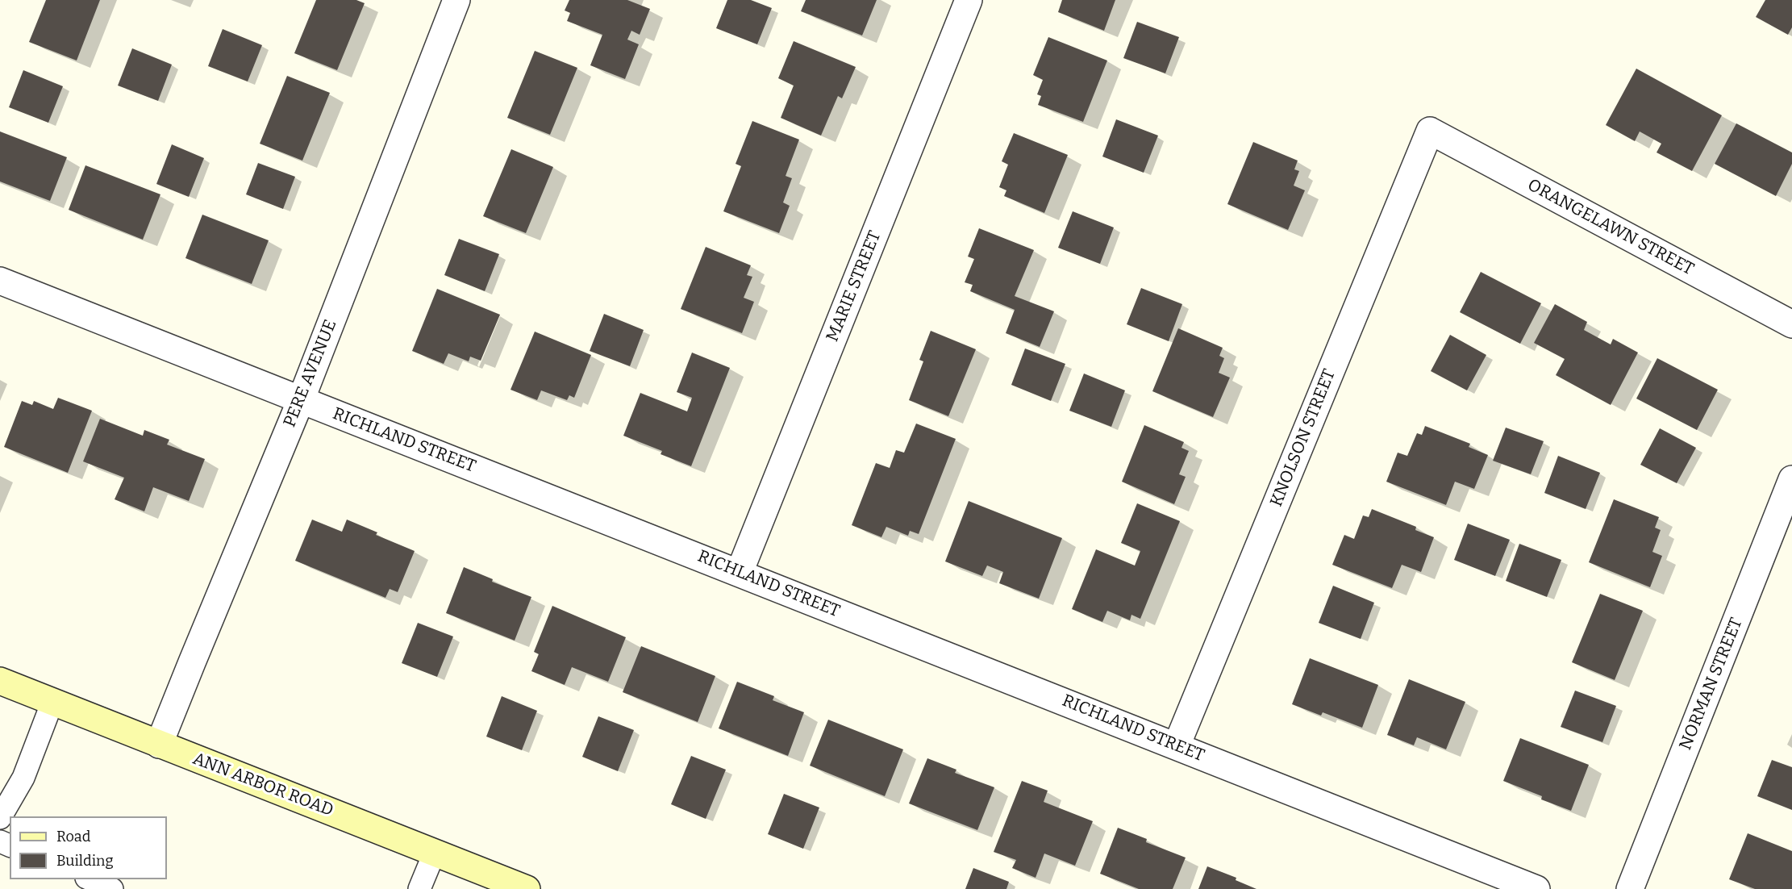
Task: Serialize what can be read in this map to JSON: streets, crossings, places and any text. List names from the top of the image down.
{
  "streets": {
    "main road": ["ANN ARBOR ROAD"],
    "street": [
      "ORANGELAWN STREET",
      "MARIE STREET",
      "PERE AVENUE",
      "KNOLSON STREET",
      "RICHLAND STREET",
      "NORMAN STREET"
    ]
  },
  "crossings": [
    ["ORANGELAWN STREET", "KNOLSON STREET"],
    ["MARIE STREET", "RICHLAND STREET"],
    ["PERE AVENUE", "RICHLAND STREET"],
    ["PERE AVENUE", "ANN ARBOR ROAD"],
    ["KNOLSON STREET", "RICHLAND STREET"]
  ],
  "legend": ["Road", "Building"]
}
